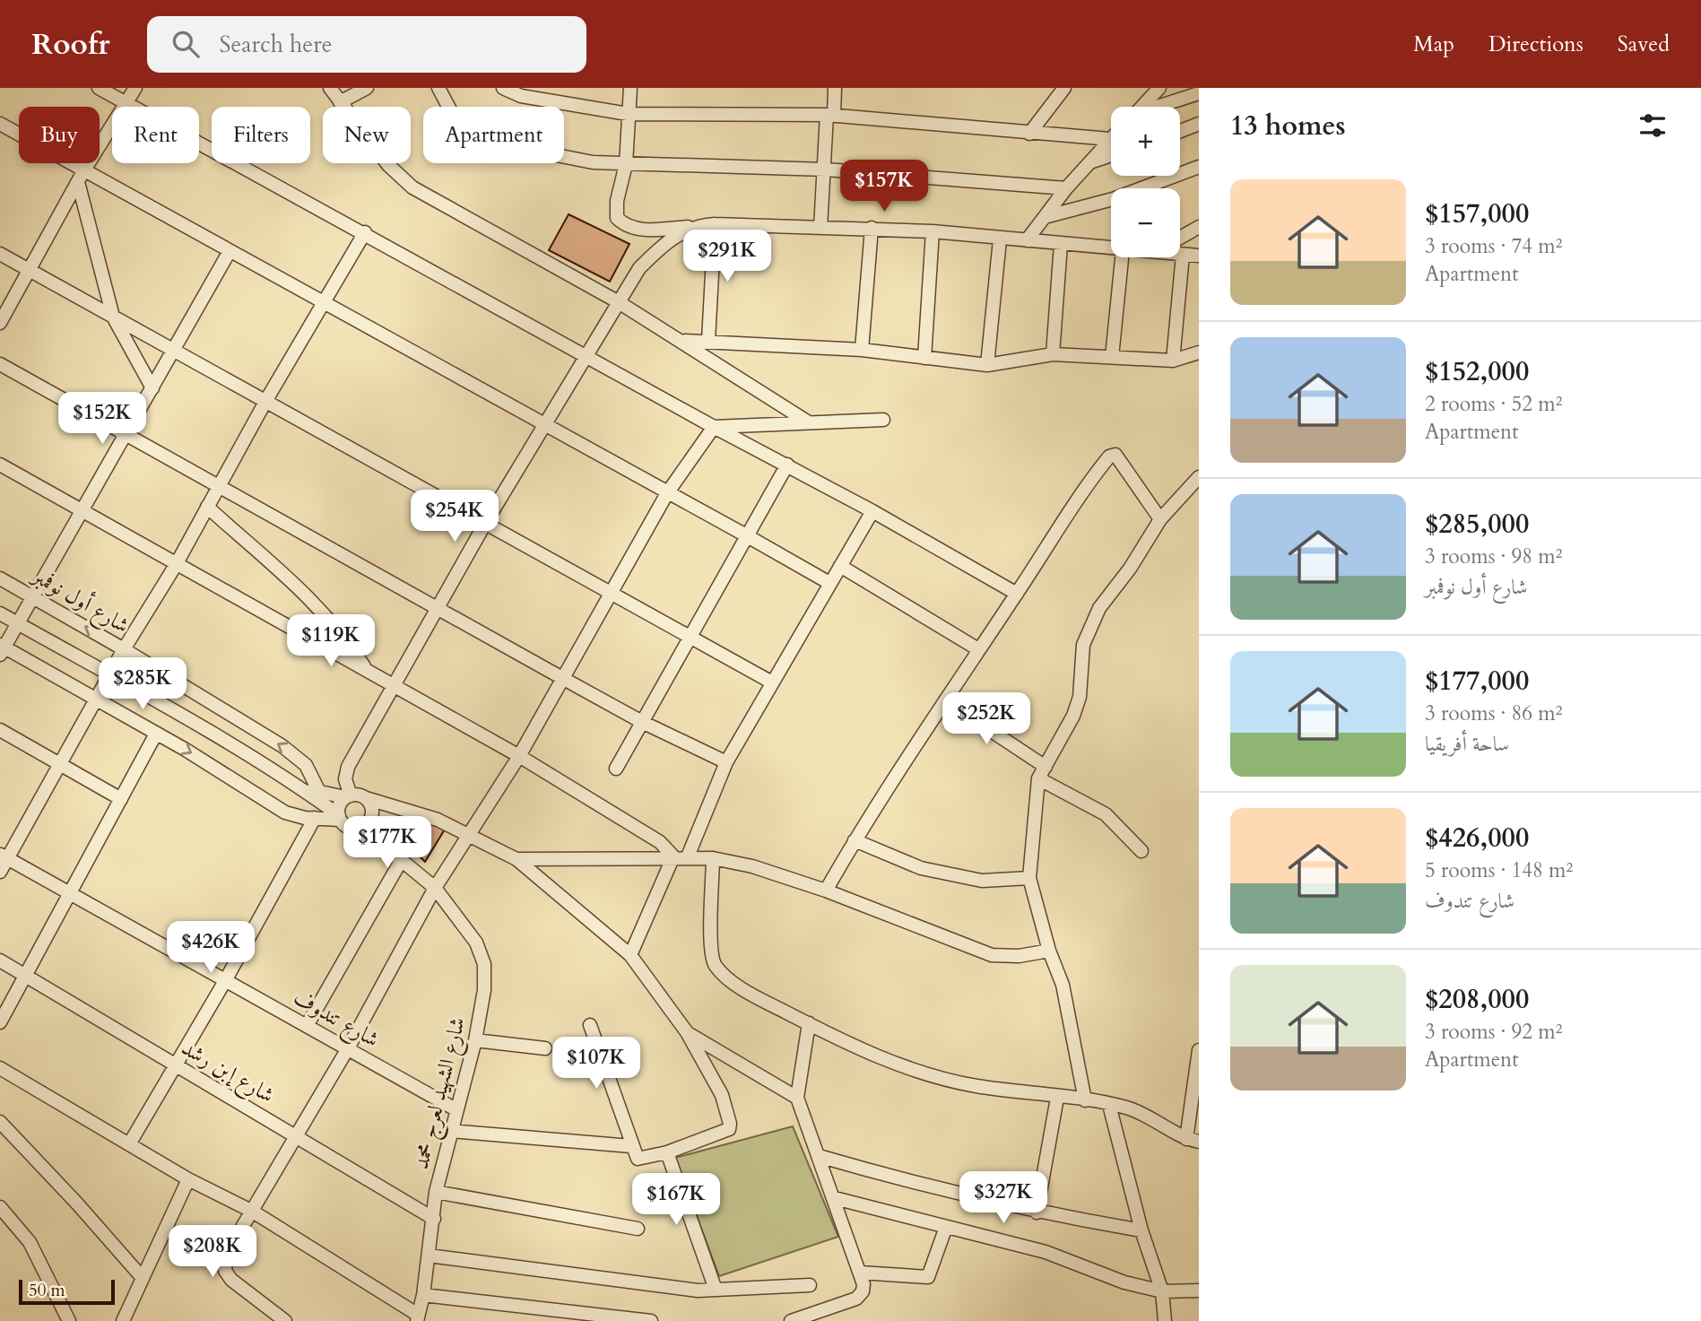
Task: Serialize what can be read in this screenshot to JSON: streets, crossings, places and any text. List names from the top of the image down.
{
  "streets": {
    "street": [
      "شارع أول نوفمبر",
      "شارع تندوف",
      "شارع إبن رشد",
      "شارع الشهيد لعرج محمد"
    ]
  },
  "crossings": [
    ["شارع تندوف", "شارع الشهيد لعرج محمد"],
    ["شارع إبن رشد", "شارع الشهيد لعرج محمد"]
  ],
  "scale_bar": "50 m",
  "page": {
    "header": "Roofr",
    "search": "Search here",
    "nav": ["Map", "Directions", "Saved"],
    "heading": "13 homes",
    "map_buttons": ["+", "−"],
    "chip": [
      "Buy",
      "Rent",
      "Filters",
      "New",
      "Apartment"
    ],
    "price": [
      "$157K",
      "$291K",
      "$152K",
      "$254K",
      "$119K",
      "$285K",
      "$252K",
      "$177K",
      "$426K",
      "$107K",
      "$327K",
      "$167K",
      "$208K"
    ],
    "list": [
      {
        "name": "$157,000",
        "note": "3 rooms · 74 m² · Apartment"
      },
      {
        "name": "$152,000",
        "note": "2 rooms · 52 m² · Apartment"
      },
      {
        "name": "$285,000",
        "note": "3 rooms · 98 m² · شارع أول نوفمبر"
      },
      {
        "name": "$177,000",
        "note": "3 rooms · 86 m² · ساحة أفريقيا"
      },
      {
        "name": "$426,000",
        "note": "5 rooms · 148 m² · شارع تندوف"
      },
      {
        "name": "$208,000",
        "note": "3 rooms · 92 m² · Apartment"
      }
    ],
    "scale": "50 m"
  }
}
